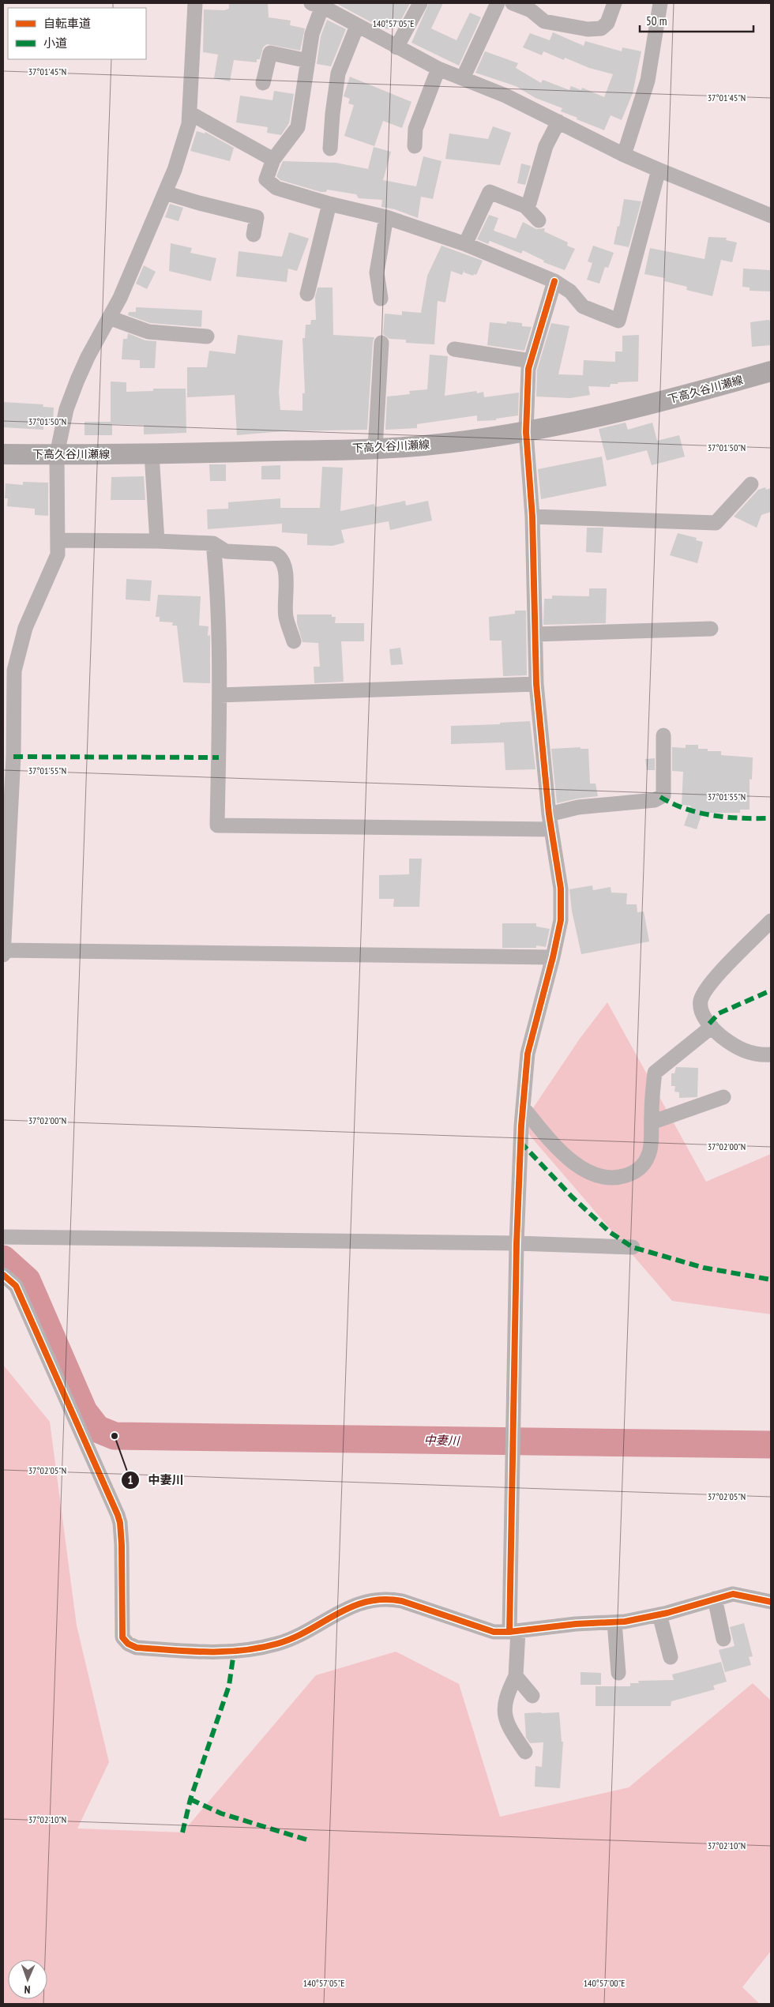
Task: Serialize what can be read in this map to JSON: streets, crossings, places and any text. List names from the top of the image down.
{
  "streets": {
    "main road": ["下高久谷川瀬線"]
  },
  "water": ["中妻川"],
  "places": ["中妻川"],
  "legend": ["自転車道", "小道"],
  "scale_bar": "50 m",
  "north": "bottom",
  "coordinates": [
    "140°57'05\"E",
    "37°01'45\"N",
    "37°01'50\"N",
    "37°01'55\"N",
    "37°02'00\"N",
    "37°02'05\"N",
    "37°02'10\"N",
    "140°57'00\"E"
  ]
}
